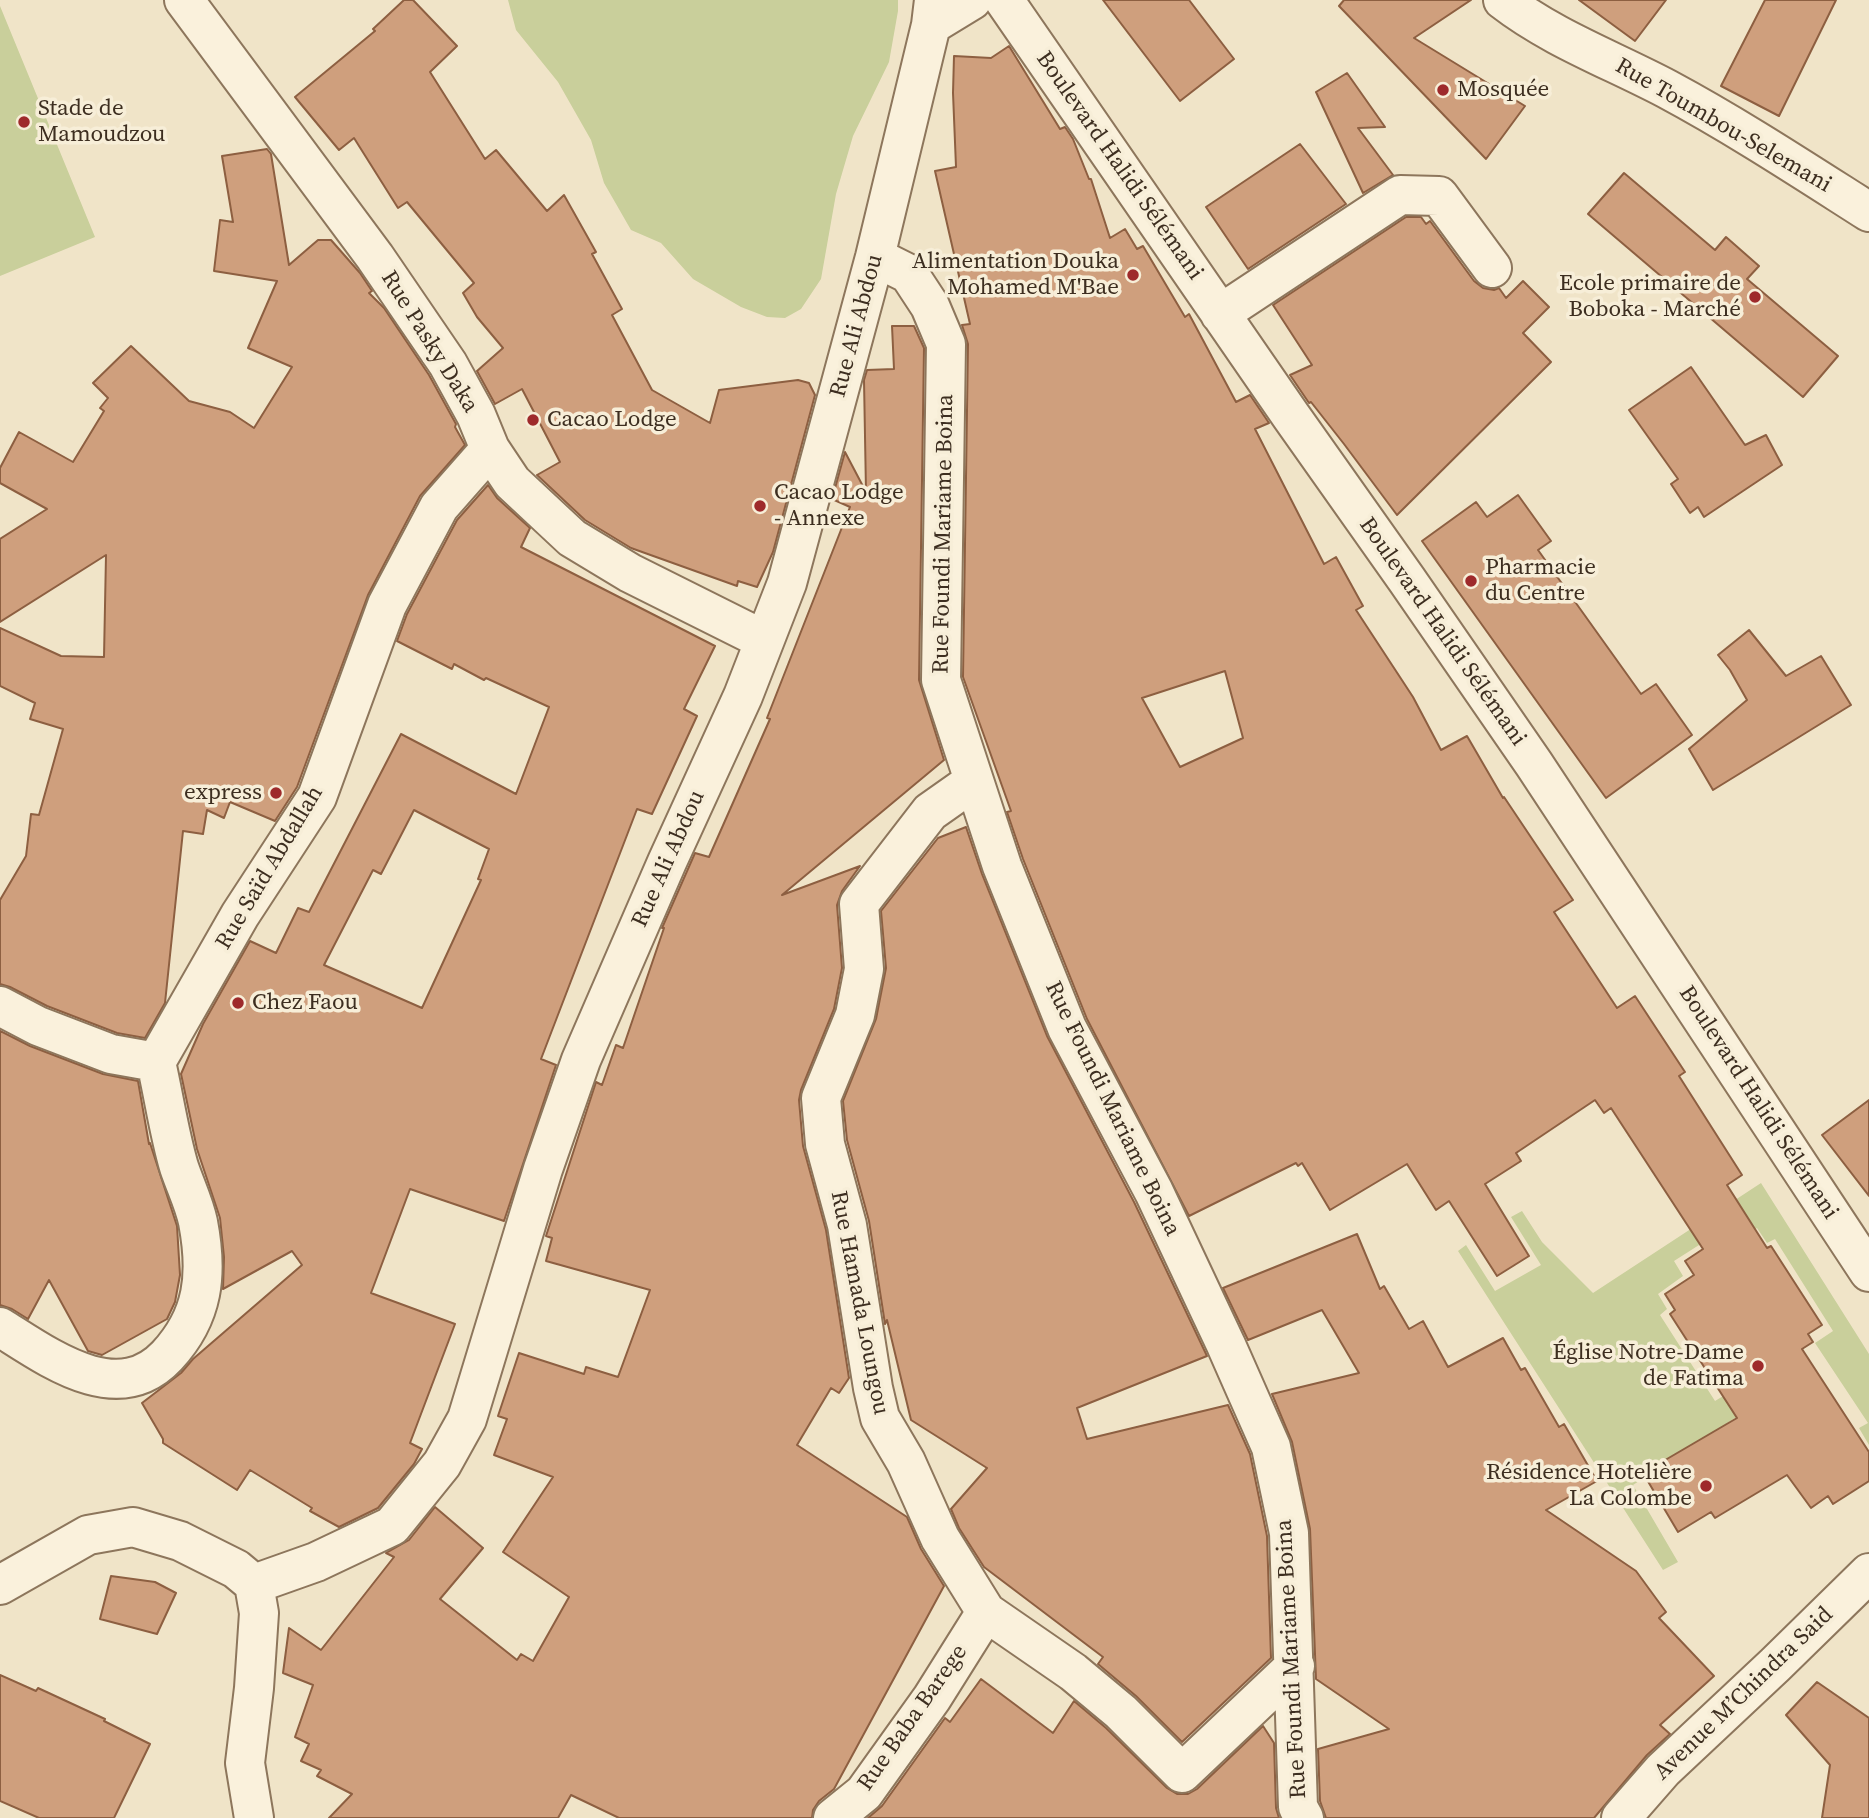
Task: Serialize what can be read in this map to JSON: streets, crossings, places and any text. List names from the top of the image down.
{
  "streets": {
    "street": [
      "Rue Toumbou-Selemani",
      "Boulevard Halidi Sélémani",
      "Rue Ali Abdou",
      "Rue Pasky Daka",
      "Rue Foundi Mariame Boina",
      "Rue Saïd Abdallah",
      "Rue Hamada Loungou",
      "Avenue M’Chindra Said",
      "Rue Baba Barege"
    ]
  },
  "crossings": [
    ["Rue Ali Abdou", "Rue Pasky Daka"],
    ["Rue Ali Abdou", "Rue Foundi Mariame Boina"],
    ["Rue Pasky Daka", "Rue Saïd Abdallah"],
    ["Rue Foundi Mariame Boina", "Rue Hamada Loungou"],
    ["Rue Hamada Loungou", "Rue Baba Barege"]
  ],
  "places": [
    "Mosquée",
    "Stade de Mamoudzou",
    "Alimentation Douka Mohamed M'Bae",
    "Ecole primaire de Boboka - Marché",
    "Cacao Lodge",
    "Cacao Lodge - Annexe",
    "Pharmacie du Centre",
    "express",
    "Chez Faou",
    "Église Notre-Dame de Fatima",
    "Résidence Hotelière La Colombe"
  ]
}
